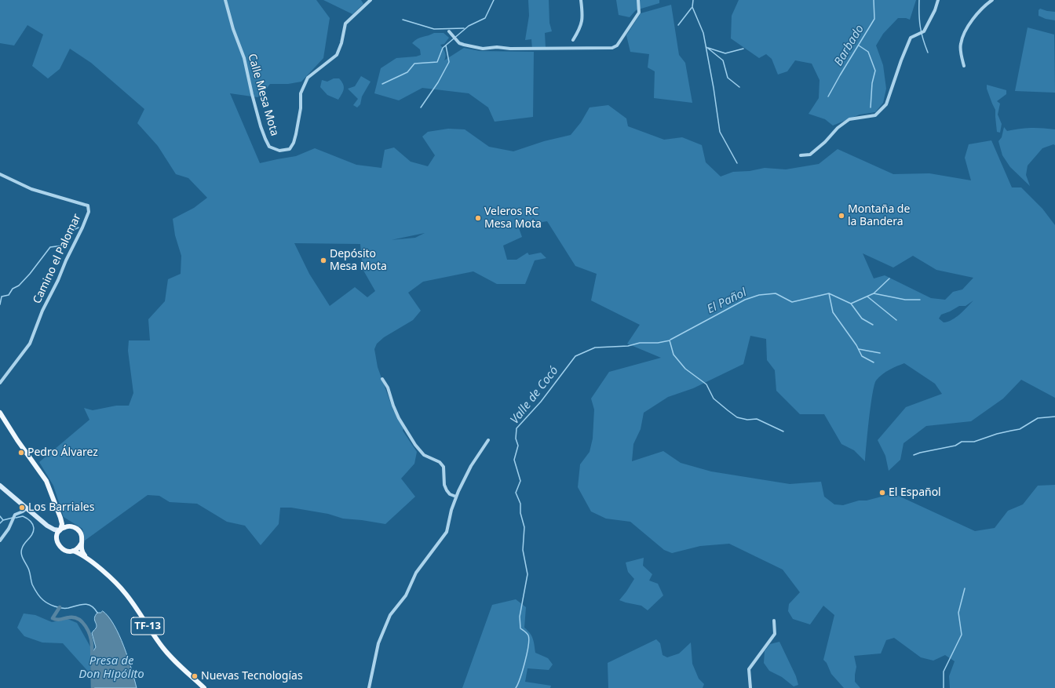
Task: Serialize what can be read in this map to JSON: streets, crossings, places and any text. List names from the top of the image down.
{
  "streets": {
    "main road": ["TF-13"],
    "street": ["Calle Mesa Mota", "Camino el Palomar"]
  },
  "water": [
    "Barbado",
    "El Pañol",
    "Valle de Cocó",
    "Presa de Don Hipólito"
  ],
  "places": [
    "Montaña de la Bandera",
    "Veleros RC Mesa Mota",
    "Depósito Mesa Mota",
    "Pedro Álvarez",
    "El Español",
    "Los Barriales",
    "Nuevas Tecnologías"
  ]
}
